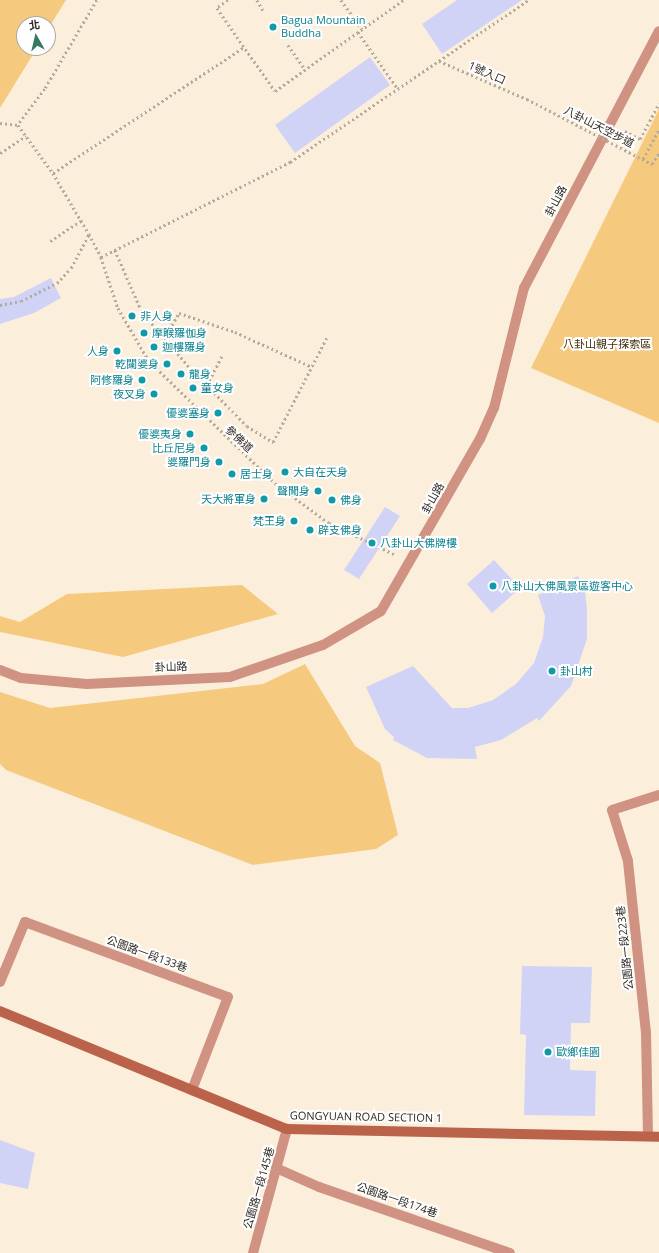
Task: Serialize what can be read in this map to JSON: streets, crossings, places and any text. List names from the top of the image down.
{
  "streets": {
    "main road": ["GONGYUAN ROAD SECTION 1"],
    "street": [
      "卦山路",
      "公園路一段223巷",
      "公園路一段133巷",
      "公園路一段145巷",
      "公園路一段174巷"
    ],
    "path": ["1號入口", "八卦山天空步道", "參佛道"]
  },
  "crossings": [
    ["1號入口", "八卦山天空步道"],
    ["卦山路", "參佛道"],
    ["公園路一段223巷", "GONGYUAN ROAD SECTION 1"],
    ["公園路一段133巷", "GONGYUAN ROAD SECTION 1"],
    ["GONGYUAN ROAD SECTION 1", "公園路一段145巷"],
    ["公園路一段145巷", "公園路一段174巷"]
  ],
  "parks": ["八卦山親子探索區"],
  "places": [
    "Bagua Mountain Buddha",
    "非人身",
    "摩睺羅伽身",
    "迦樓羅身",
    "人身",
    "乾闥婆身",
    "龍身",
    "阿修羅身",
    "童女身",
    "夜叉身",
    "優婆塞身",
    "優婆夷身",
    "比丘尼身",
    "婆羅門身",
    "大自在天身",
    "居士身",
    "聲聞身",
    "天大將軍身",
    "佛身",
    "梵王身",
    "辟支佛身",
    "八卦山大佛牌樓",
    "八卦山大佛風景區遊客中心",
    "卦山村",
    "歐鄉佳園"
  ],
  "north": "top"
}
